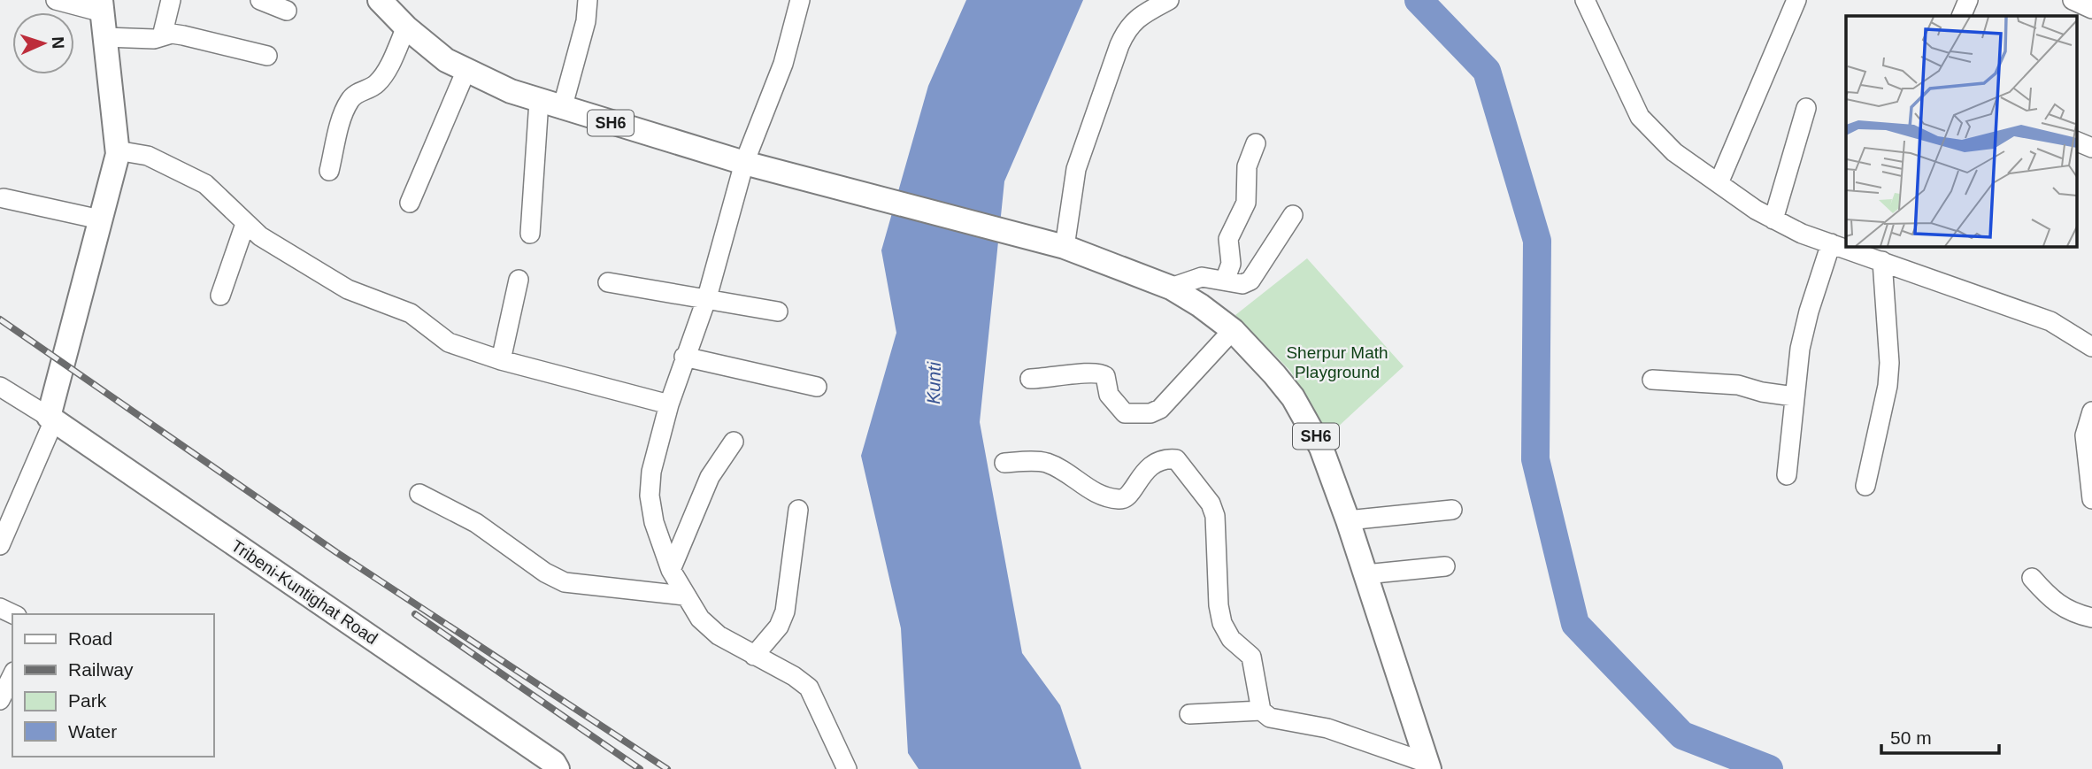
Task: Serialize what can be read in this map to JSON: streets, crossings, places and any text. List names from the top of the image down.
{
  "streets": {
    "main road": ["SH6", "Tribeni-Kuntighat Road"]
  },
  "water": ["Kunti"],
  "parks": ["Sherpur Math Playground"],
  "legend": [
    "Road",
    "Railway",
    "Park",
    "Water"
  ],
  "scale_bar": "50 m",
  "north": "right"
}
